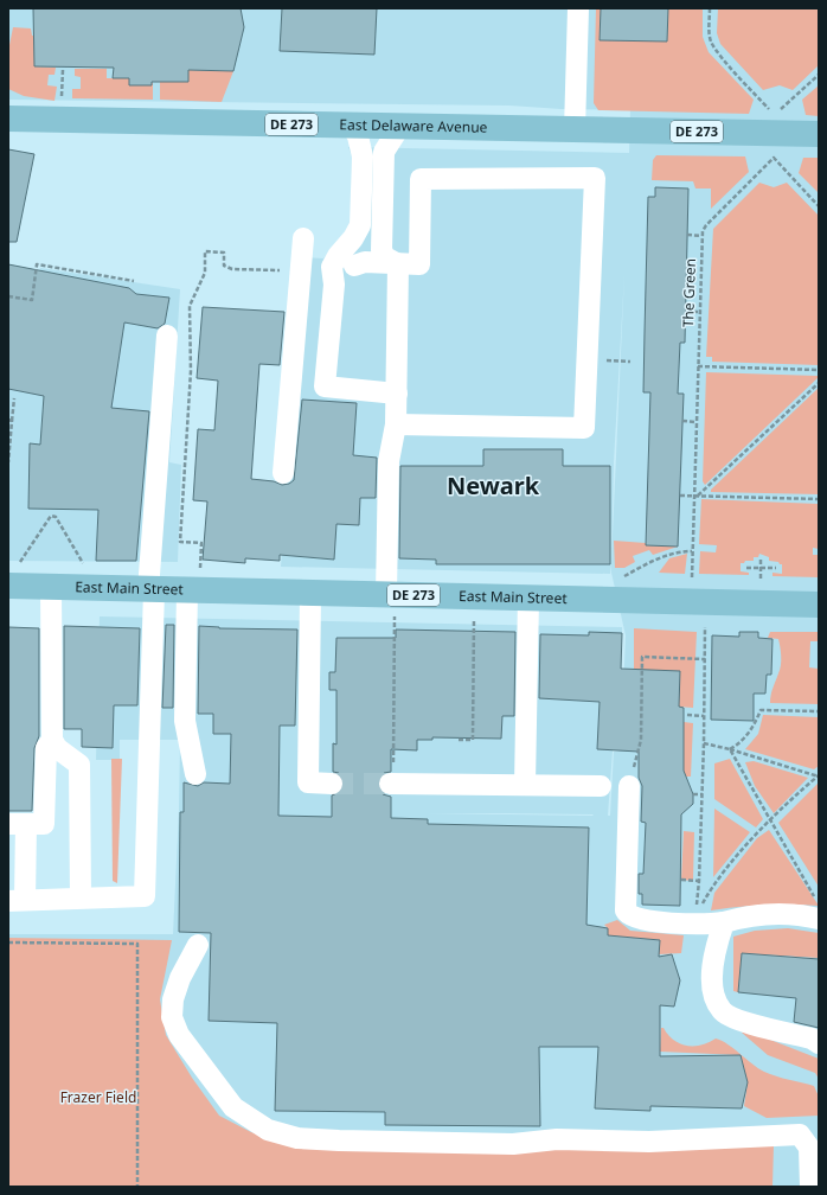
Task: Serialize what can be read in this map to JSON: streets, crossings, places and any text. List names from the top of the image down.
{
  "streets": {
    "main road": ["DE 273", "East Delaware Avenue", "East Main Street"],
    "path": ["The Green"]
  },
  "districts": ["Newark"],
  "parks": ["Frazer Field"]
}
